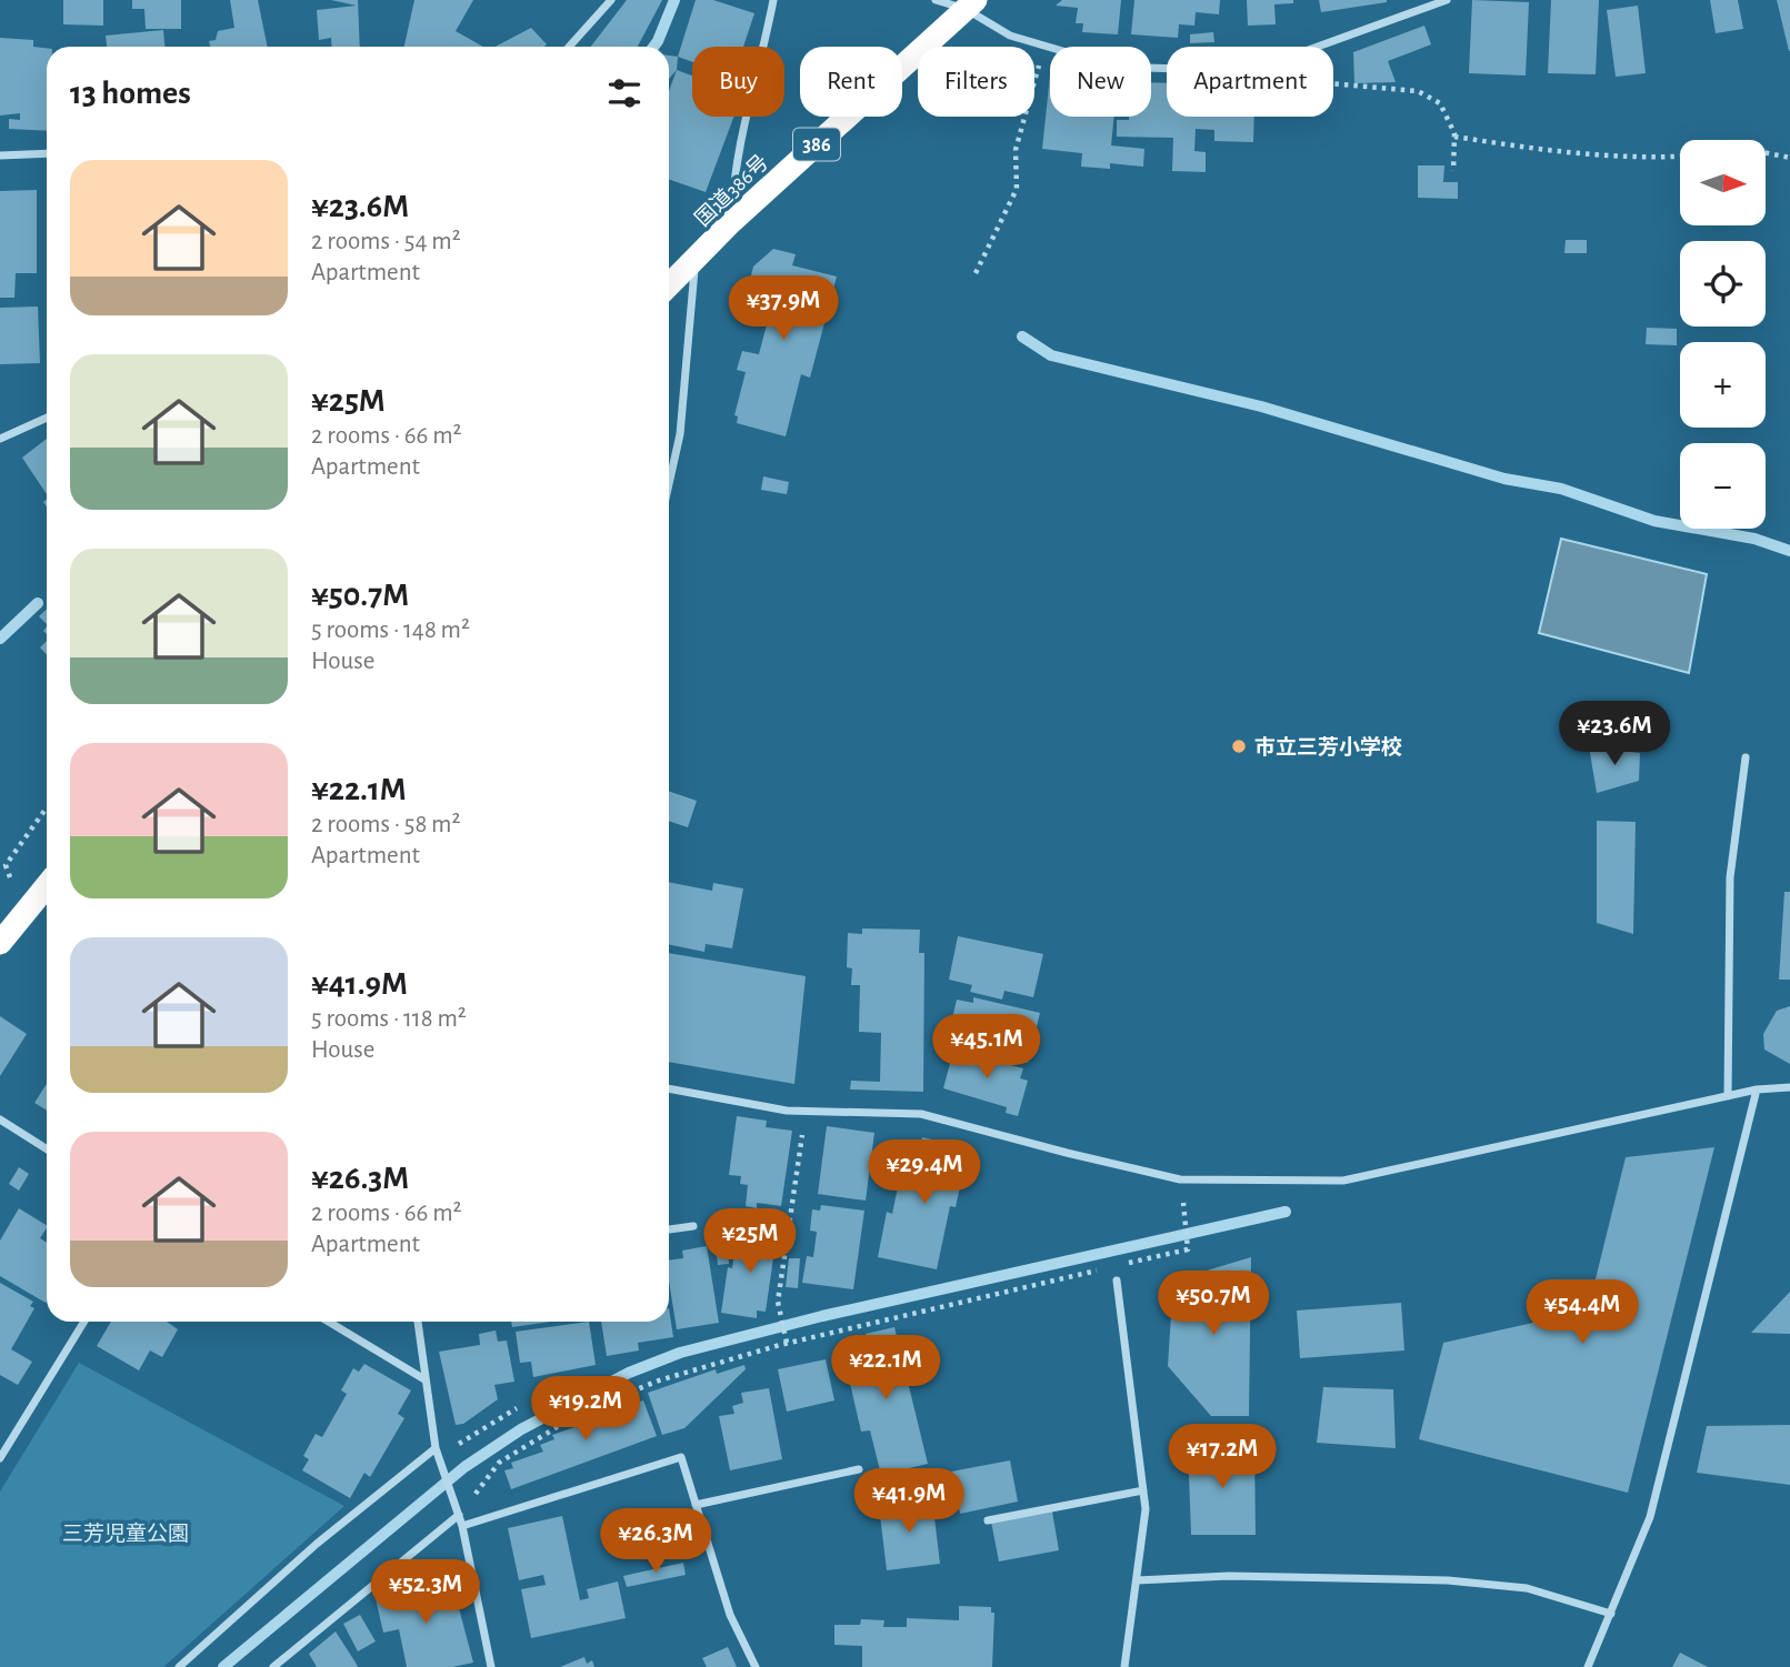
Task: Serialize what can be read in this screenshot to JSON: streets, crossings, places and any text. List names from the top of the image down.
{
  "streets": {
    "highway": ["386", "国道386号"]
  },
  "parks": ["三芳児童公園"],
  "places": ["市立三芳小学校"],
  "north": "right",
  "page": {
    "chip": [
      "Buy",
      "Rent",
      "Filters",
      "New",
      "Apartment"
    ],
    "heading": "13 homes",
    "map_buttons": ["+", "−"],
    "list": [
      {
        "name": "¥23.6M",
        "note": "2 rooms · 54 m² · Apartment"
      },
      {
        "name": "¥25M",
        "note": "2 rooms · 66 m² · Apartment"
      },
      {
        "name": "¥50.7M",
        "note": "5 rooms · 148 m² · House"
      },
      {
        "name": "¥22.1M",
        "note": "2 rooms · 58 m² · Apartment"
      },
      {
        "name": "¥41.9M",
        "note": "5 rooms · 118 m² · House"
      },
      {
        "name": "¥26.3M",
        "note": "2 rooms · 66 m² · Apartment"
      }
    ],
    "price": [
      "¥37.9M",
      "¥23.6M",
      "¥45.1M",
      "¥29.4M",
      "¥25M",
      "¥50.7M",
      "¥54.4M",
      "¥22.1M",
      "¥19.2M",
      "¥17.2M",
      "¥41.9M",
      "¥26.3M",
      "¥52.3M"
    ]
  }
}
